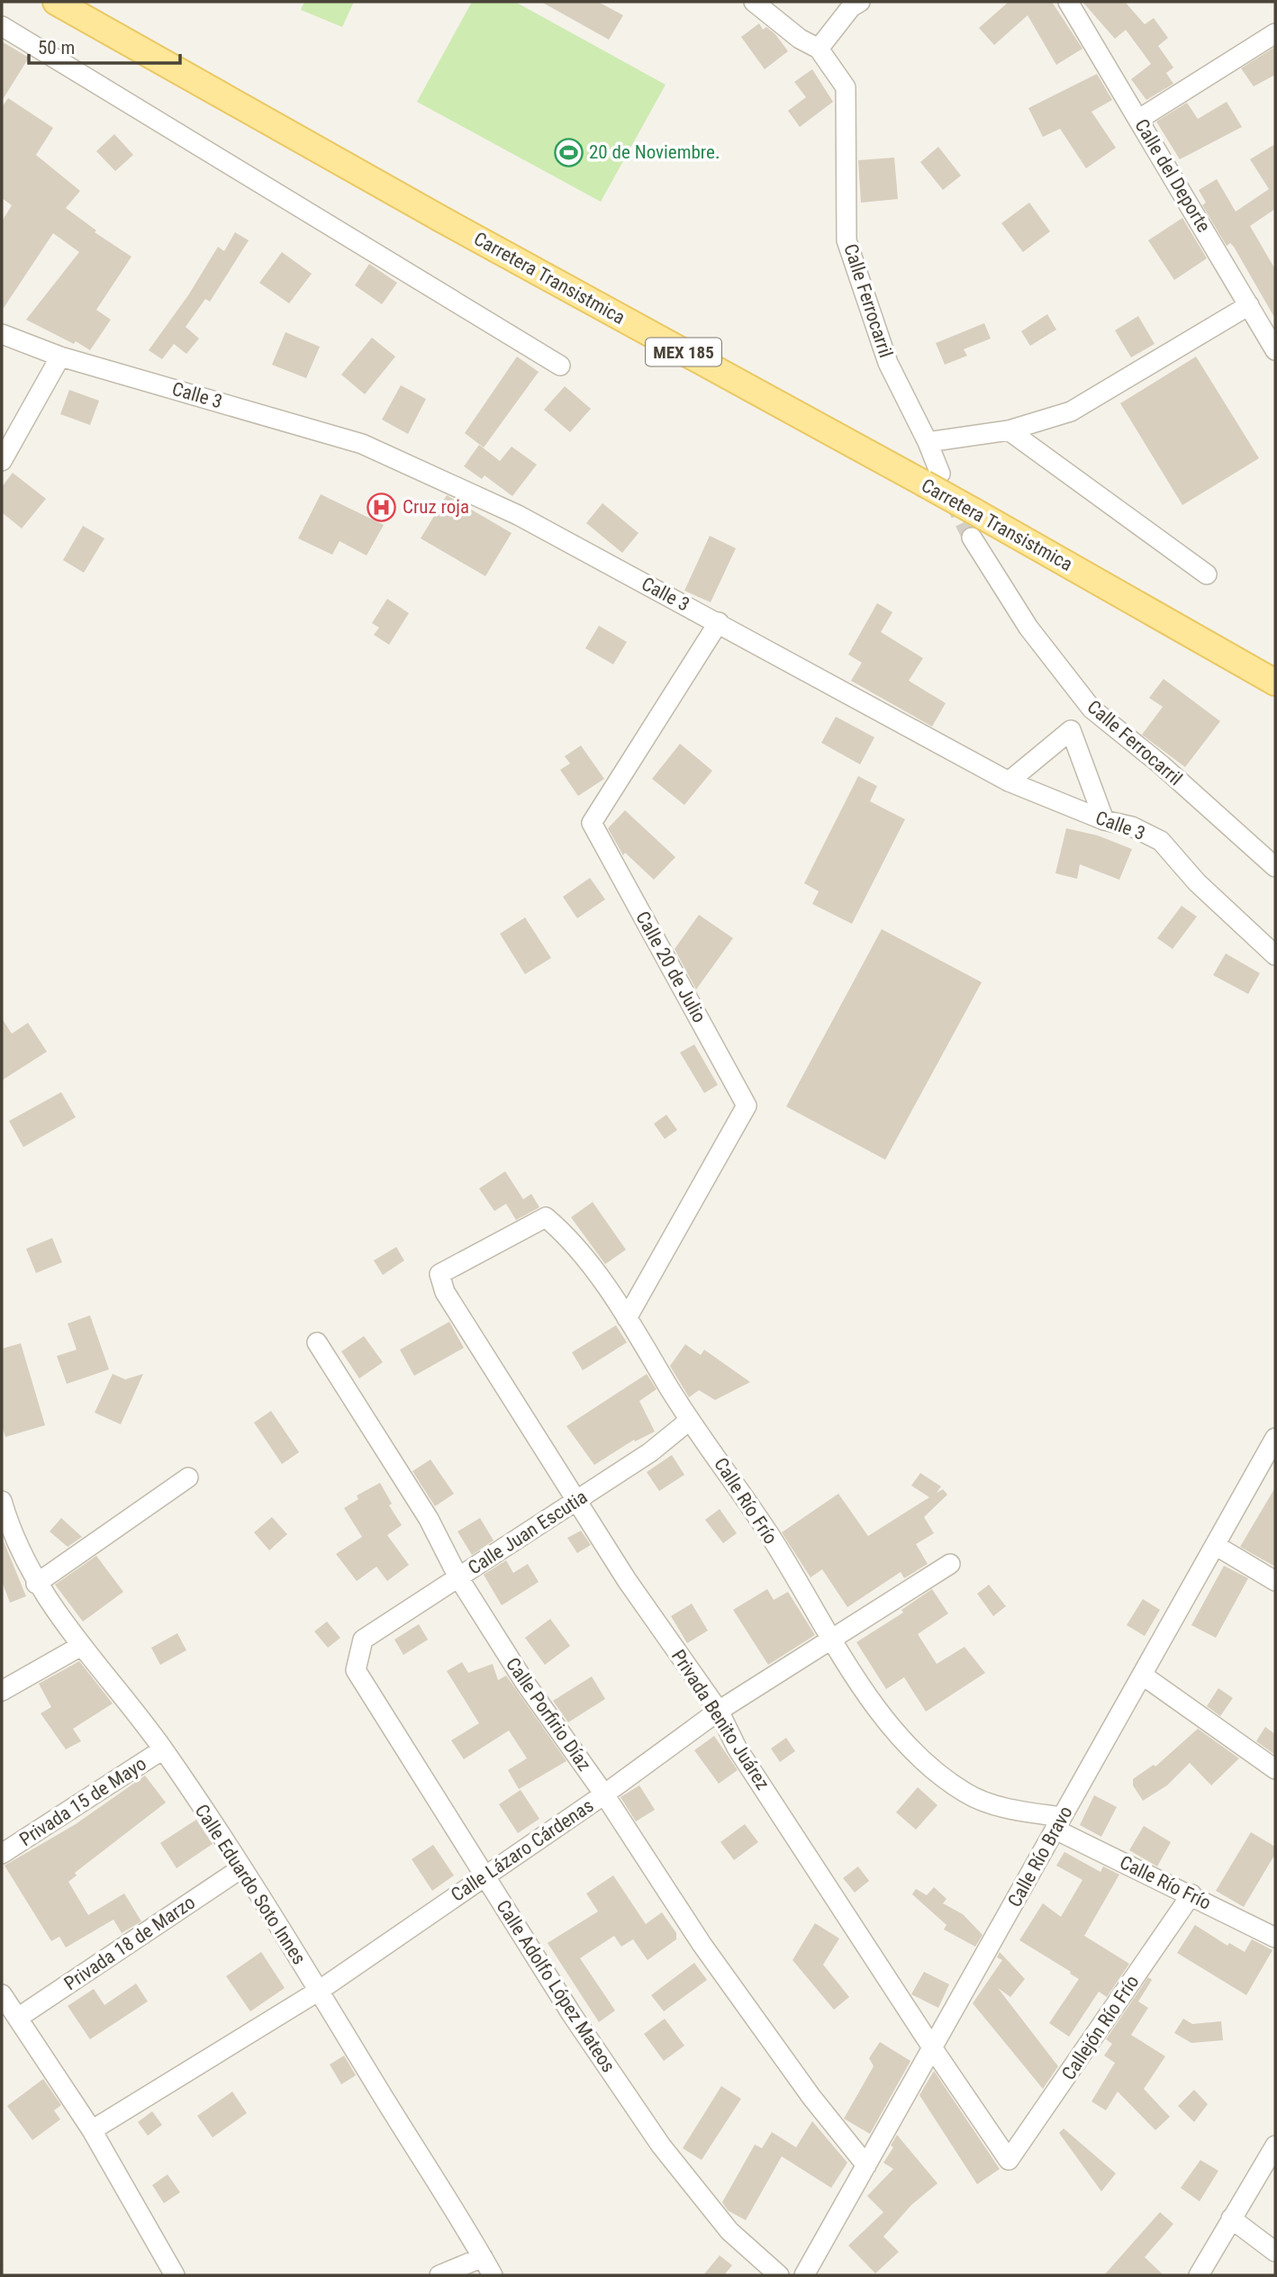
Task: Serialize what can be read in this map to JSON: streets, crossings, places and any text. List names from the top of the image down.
{
  "streets": {
    "main road": ["Carretera Transistmica", "MEX 185"],
    "street": [
      "Calle del Deporte",
      "Calle Ferrocarril",
      "Calle 3",
      "Calle 20 de Julio",
      "Calle Río Frío",
      "Calle Juan Escutia",
      "Calle Porfirio Díaz",
      "Privada Benito Juárez",
      "Privada 15 de Mayo",
      "Calle Lázaro Cárdenas",
      "Calle Río Bravo",
      "Calle Eduardo Soto Innes",
      "Privada 18 de Marzo",
      "Calle Adolfo López Mateos",
      "Callejón Río Frío"
    ]
  },
  "crossings": [
    ["Carretera Transistmica", "Calle Ferrocarril"],
    ["Calle 3", "Calle 20 de Julio"],
    ["Calle 20 de Julio", "Calle Río Frío"],
    ["Calle Río Frío", "Calle Juan Escutia"],
    ["Calle Río Frío", "Privada Benito Juárez"],
    ["Calle Río Frío", "Calle Lázaro Cárdenas"],
    ["Calle Río Frío", "Calle Río Bravo"],
    ["Calle Río Frío", "Callejón Río Frío"],
    ["Calle Juan Escutia", "Calle Porfirio Díaz"],
    ["Calle Juan Escutia", "Privada Benito Juárez"],
    ["Calle Juan Escutia", "Calle Adolfo López Mateos"],
    ["Calle Porfirio Díaz", "Calle Lázaro Cárdenas"],
    ["Calle Porfirio Díaz", "Calle Río Bravo"],
    ["Privada Benito Juárez", "Calle Lázaro Cárdenas"],
    ["Privada Benito Juárez", "Calle Río Bravo"],
    ["Privada Benito Juárez", "Callejón Río Frío"],
    ["Privada 15 de Mayo", "Calle Eduardo Soto Innes"],
    ["Calle Lázaro Cárdenas", "Calle Eduardo Soto Innes"],
    ["Calle Lázaro Cárdenas", "Calle Adolfo López Mateos"],
    ["Calle Eduardo Soto Innes", "Privada 18 de Marzo"]
  ],
  "places": {
    "sports": ["20 de Noviembre."],
    "hospital": ["Cruz roja"]
  },
  "scale_bar": "50 m"
}
